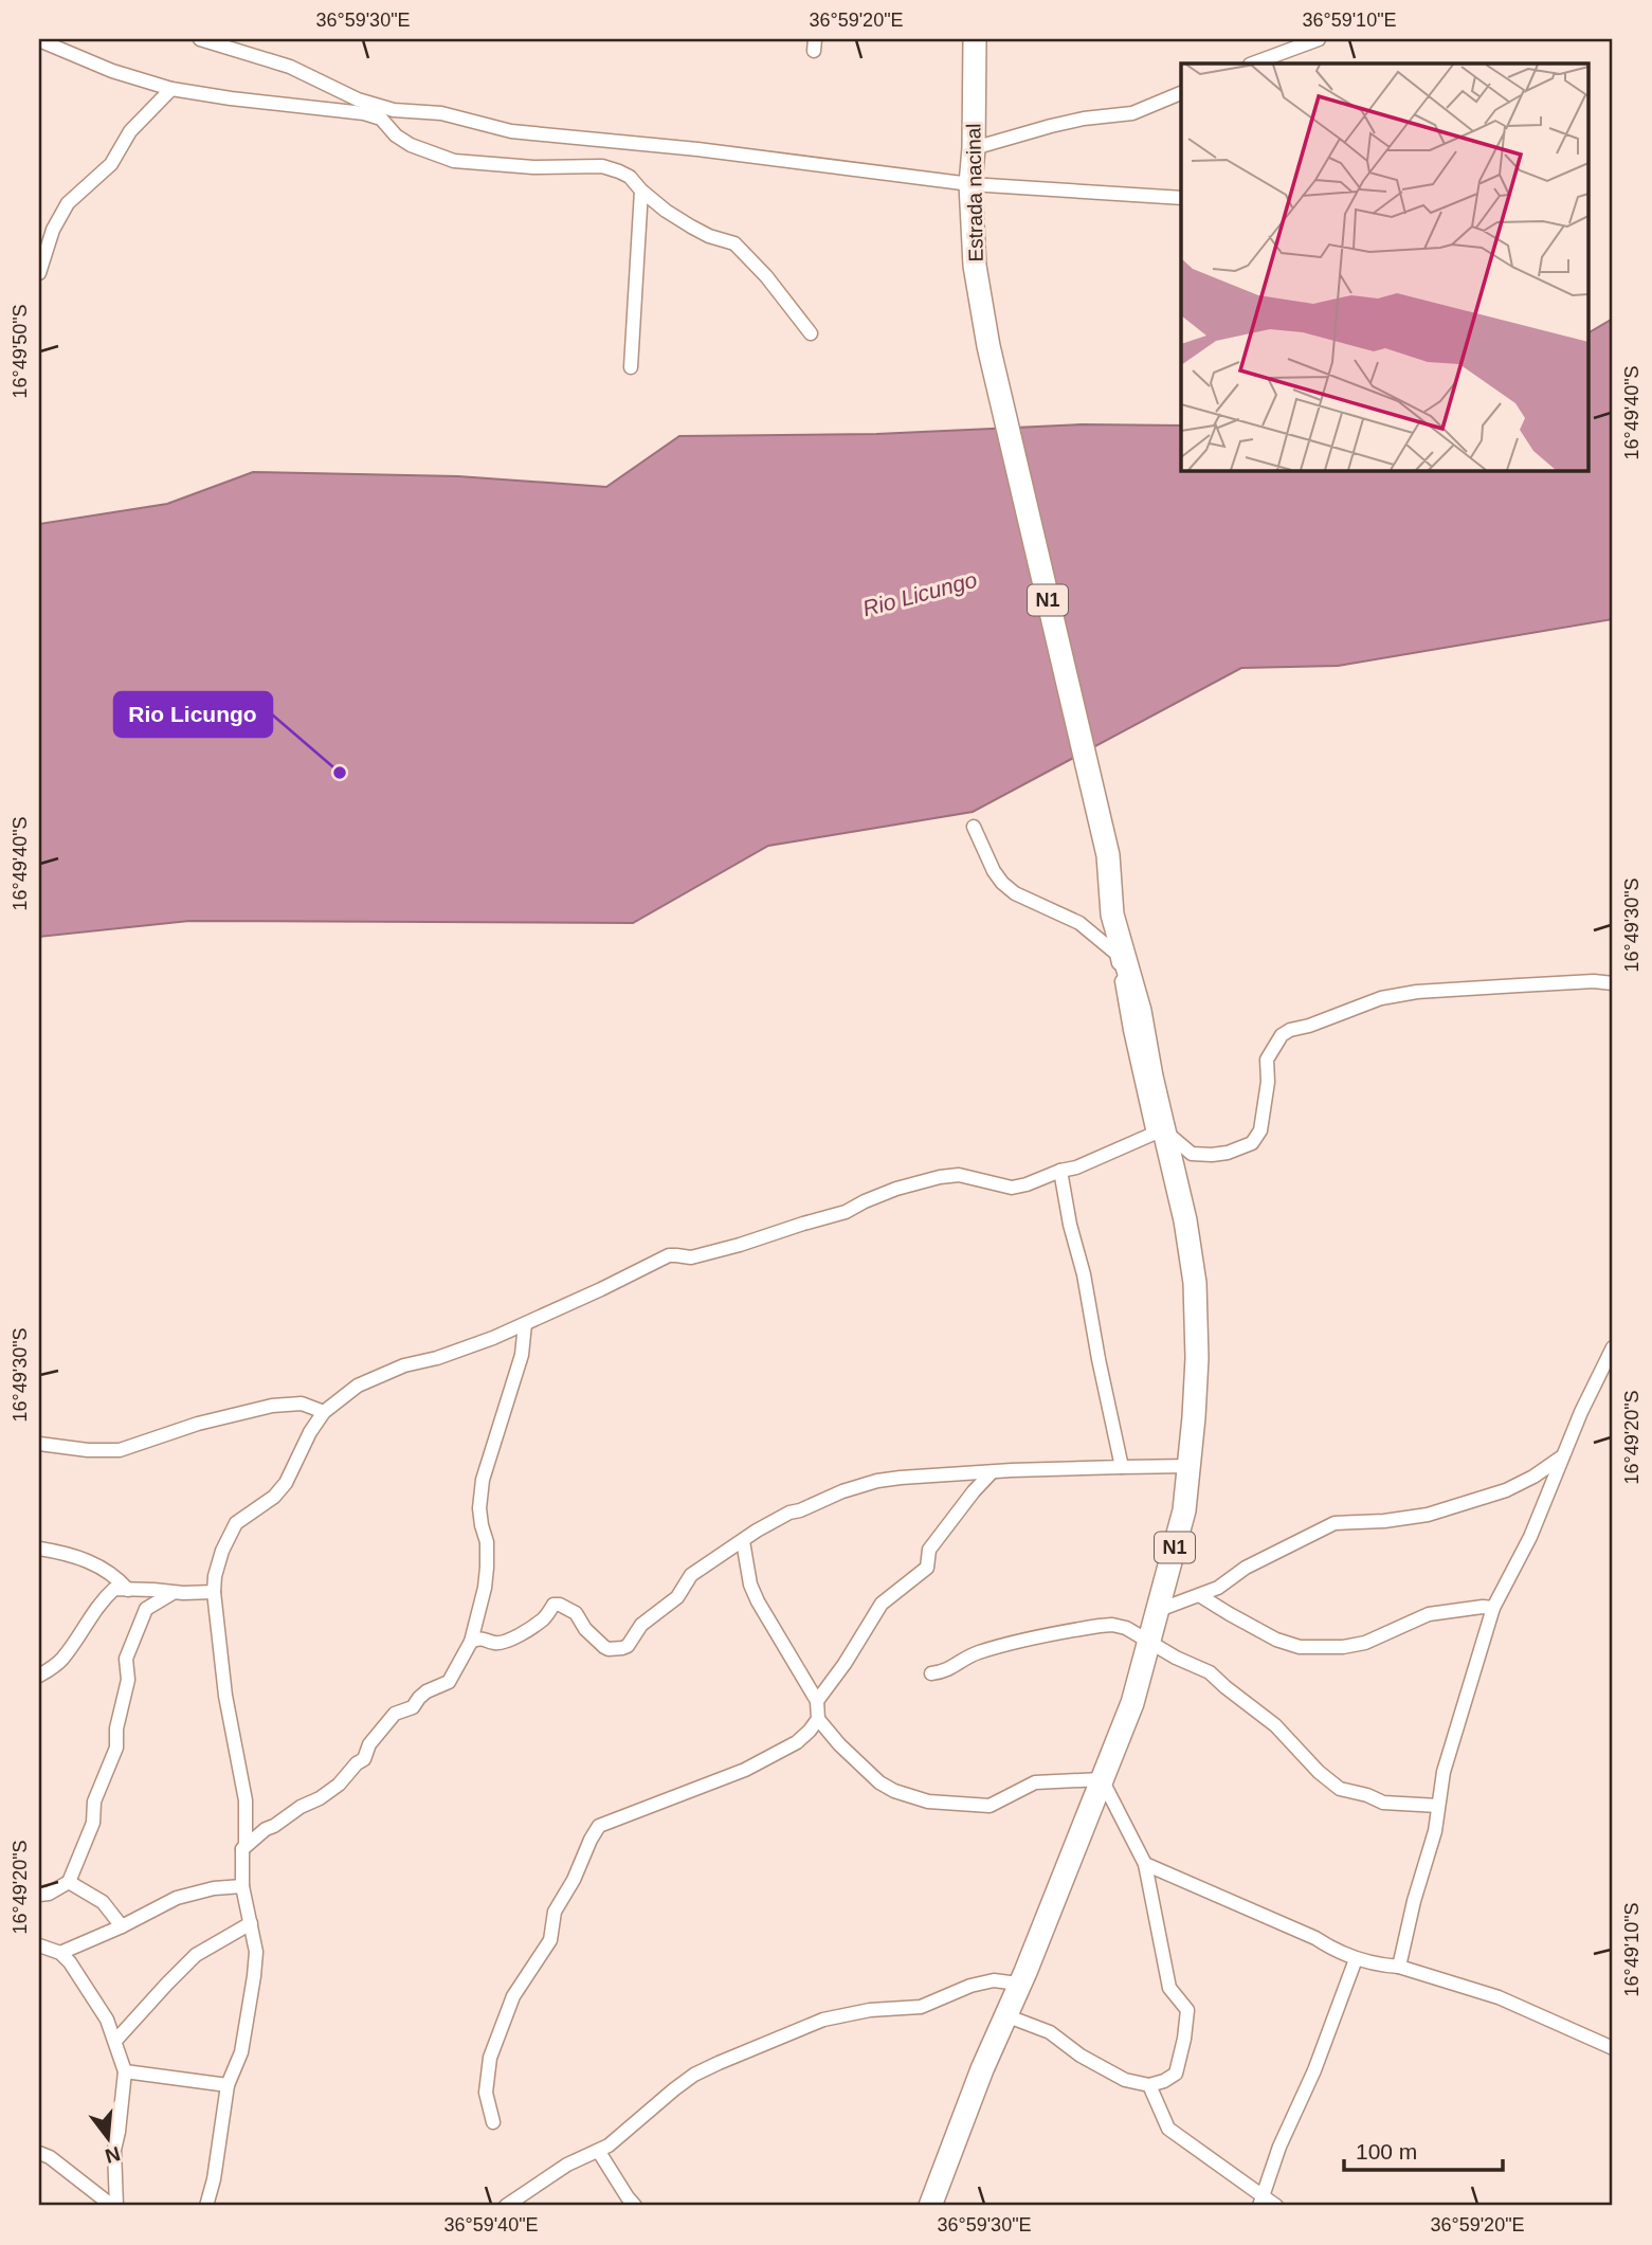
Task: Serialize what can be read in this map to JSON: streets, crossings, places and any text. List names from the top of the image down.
{
  "streets": {
    "highway": ["Estrada nacinal", "N1"]
  },
  "crossings": [
    ["Estrada nacinal", "N1"]
  ],
  "water": ["Rio Licungo"],
  "places": ["Rio Licungo"],
  "scale_bar": "100 m",
  "north": "bottom",
  "coordinates": [
    "36°59'30\"E",
    "36°59'20\"E",
    "36°59'10\"E",
    "16°49'50\"S",
    "16°49'40\"S",
    "16°49'30\"S",
    "16°49'20\"S",
    "16°49'10\"S",
    "36°59'40\"E"
  ]
}
